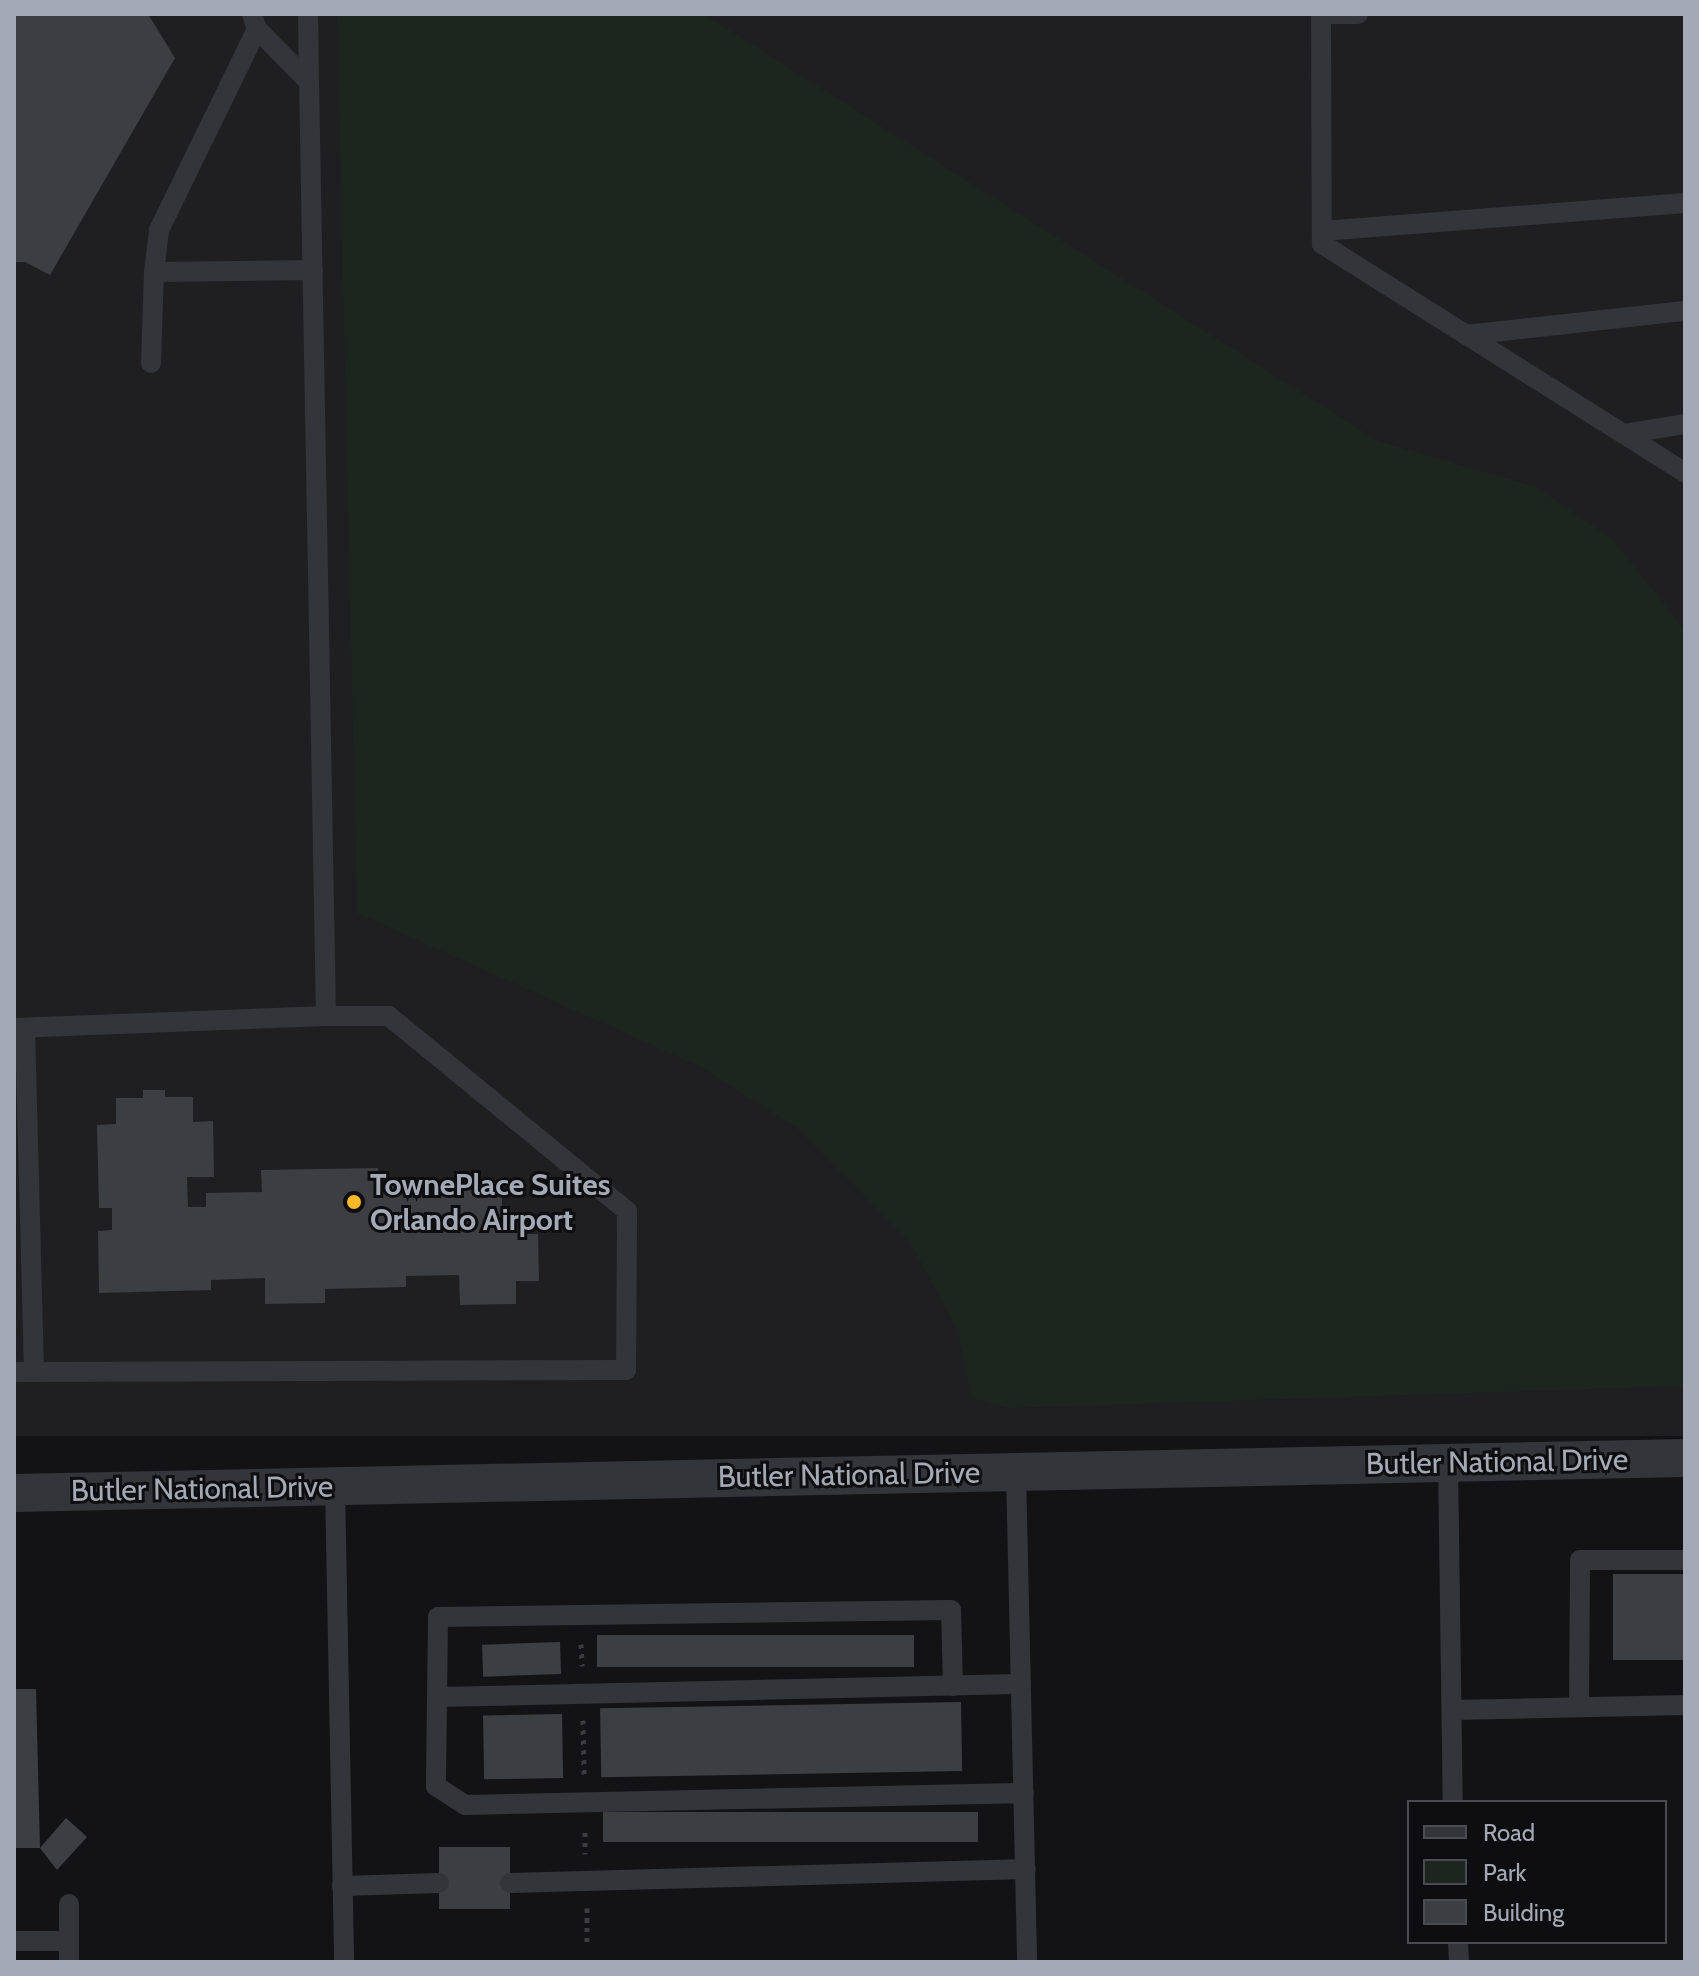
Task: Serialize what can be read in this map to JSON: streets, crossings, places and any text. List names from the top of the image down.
{
  "streets": {
    "street": ["Butler National Drive"]
  },
  "places": ["TownePlace Suites Orlando Airport"],
  "legend": ["Road", "Park", "Building"]
}
